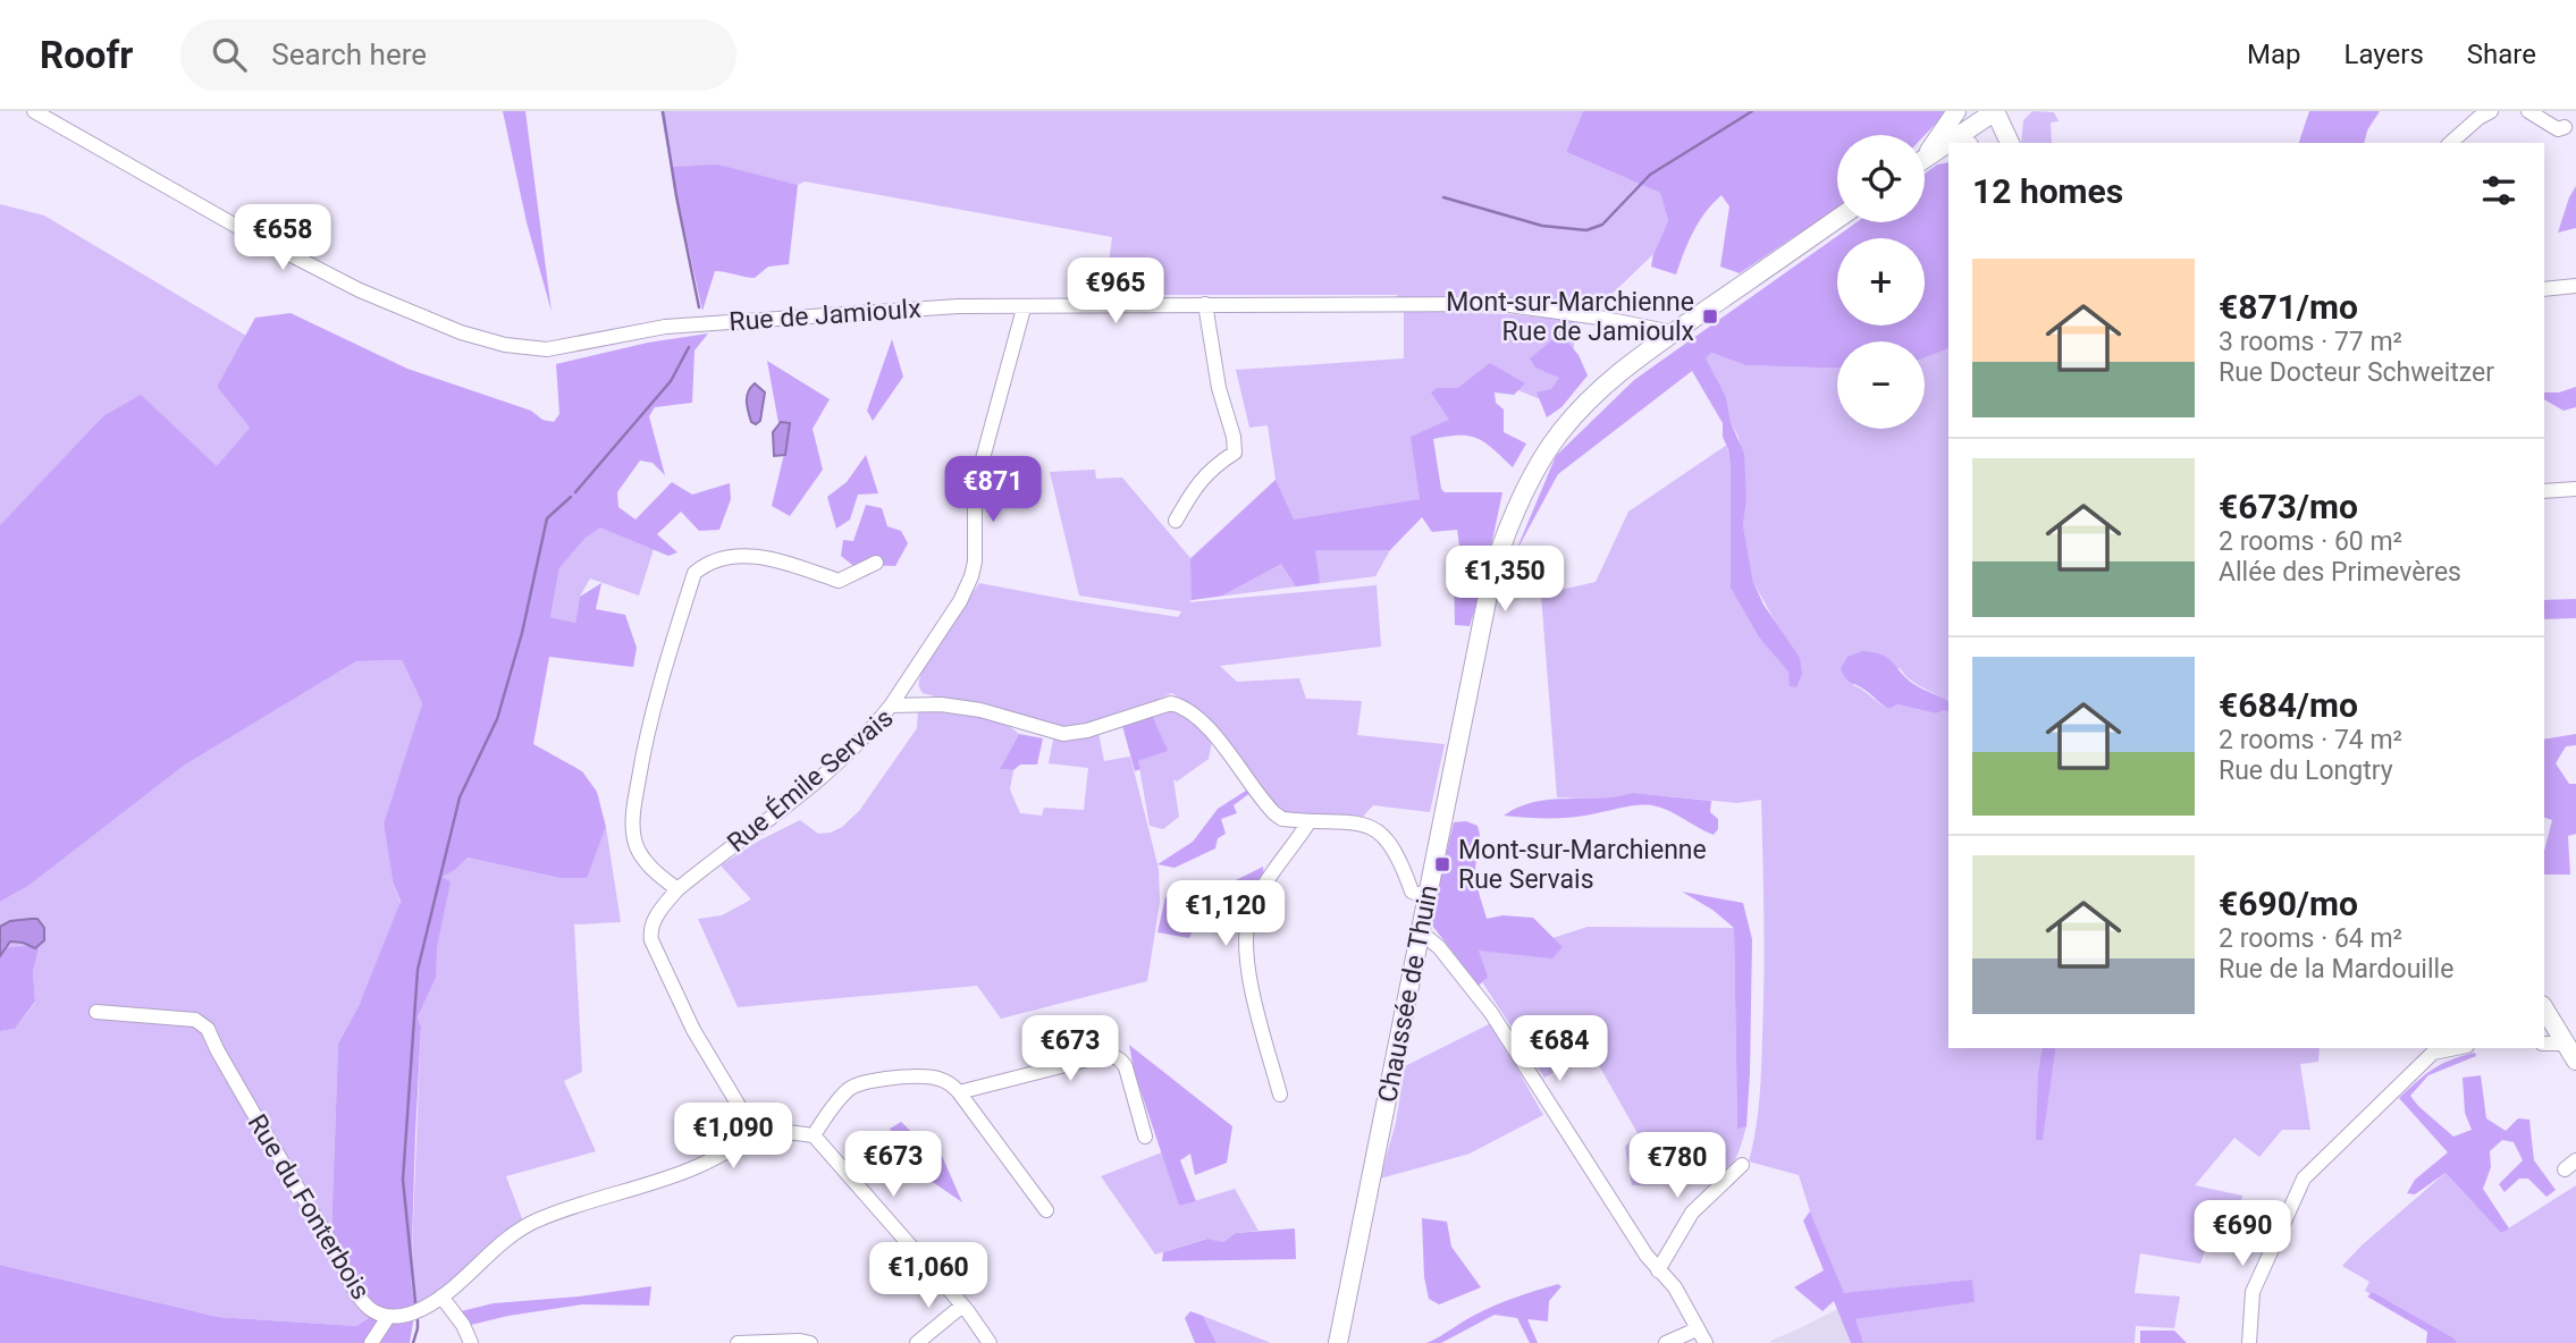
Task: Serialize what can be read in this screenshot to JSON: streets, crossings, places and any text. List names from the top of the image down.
{
  "streets": {
    "main road": ["Chaussée de Thuin"],
    "street": ["Rue de Jamioulx", "Rue Émile Servais", "Rue du Fonterbois"]
  },
  "crossings": [
    ["Rue de Jamioulx", "Chaussée de Thuin"],
    ["Rue Émile Servais", "Chaussée de Thuin"]
  ],
  "places": {
    "transit": ["Mont-sur-Marchienne Rue de Jamioulx", "Mont-sur-Marchienne Rue Servais"]
  },
  "page": {
    "header": "Roofr",
    "search": "Search here",
    "nav": ["Map", "Layers", "Share"],
    "map_buttons": ["+", "−"],
    "heading": "12 homes",
    "price": [
      "€658",
      "€965",
      "€871",
      "€1,350",
      "€1,120",
      "€673",
      "€684",
      "€1,090",
      "€673",
      "€780",
      "€690",
      "€1,060"
    ],
    "list": [
      {
        "name": "€871/mo",
        "note": "3 rooms · 77 m² · Rue Docteur Schweitzer"
      },
      {
        "name": "€673/mo",
        "note": "2 rooms · 60 m² · Allée des Primevères"
      },
      {
        "name": "€684/mo",
        "note": "2 rooms · 74 m² · Rue du Longtry"
      },
      {
        "name": "€690/mo",
        "note": "2 rooms · 64 m² · Rue de la Mardouille"
      }
    ]
  }
}
